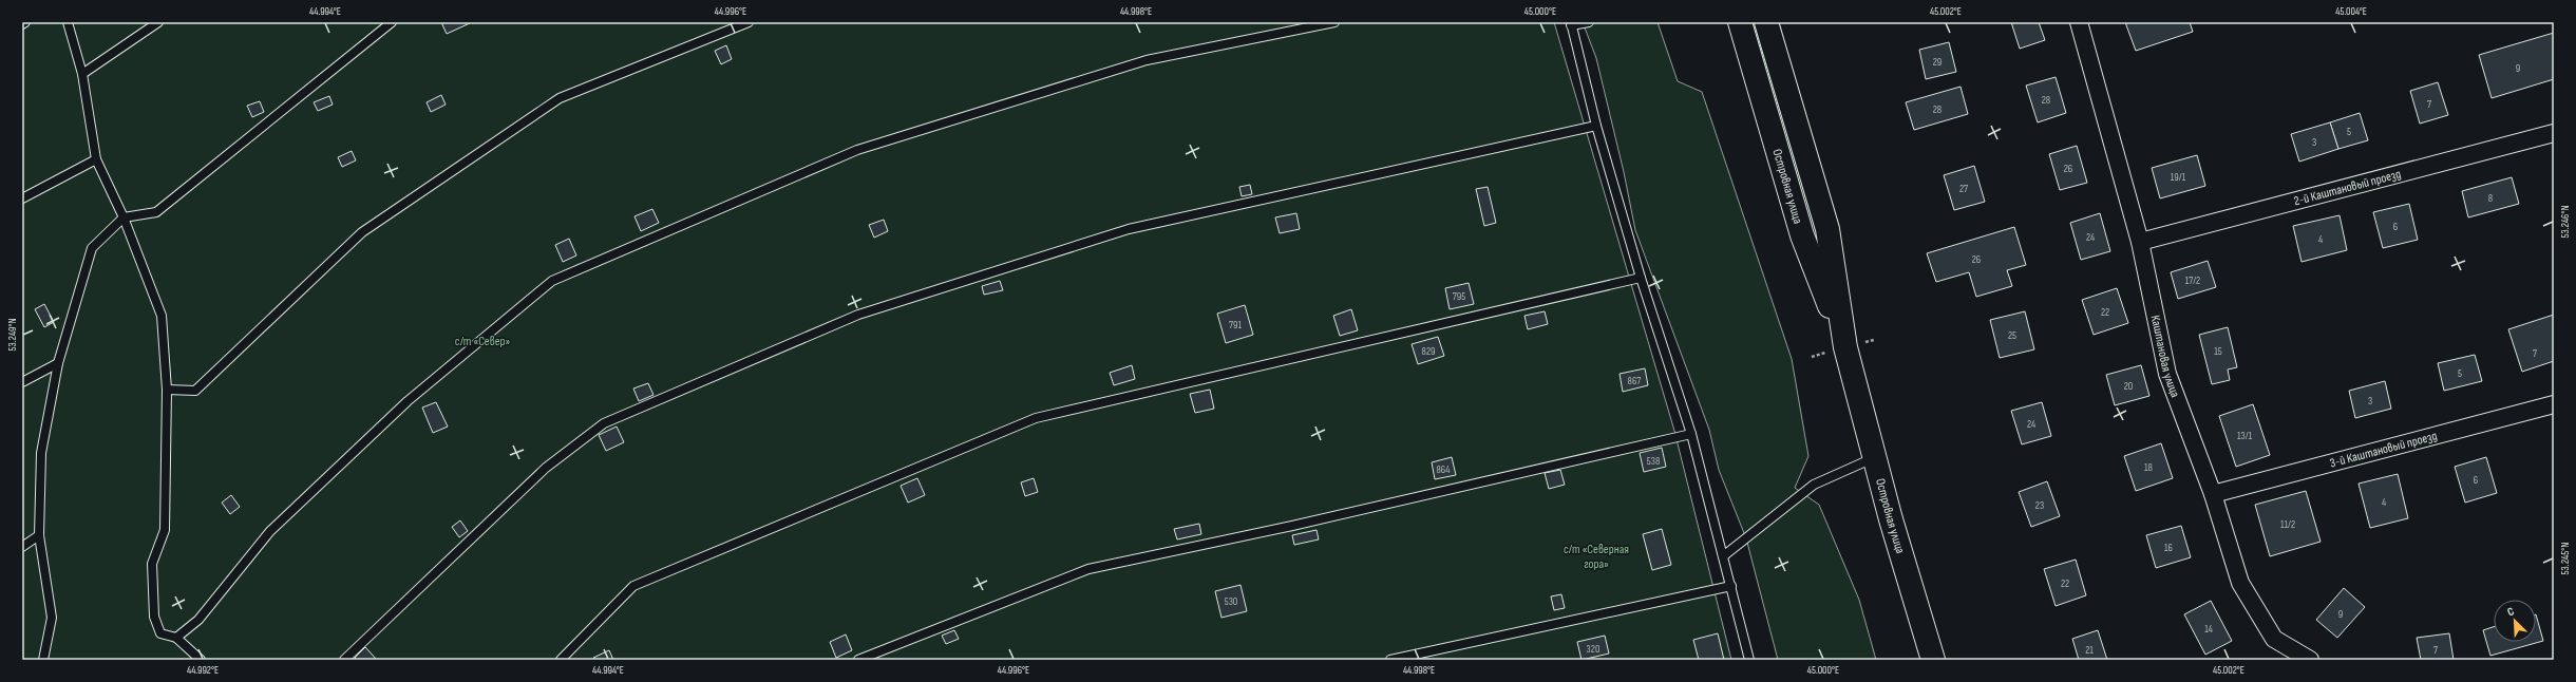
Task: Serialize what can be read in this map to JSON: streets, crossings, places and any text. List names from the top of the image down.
{
  "streets": {
    "main road": ["Островная улица"],
    "street": ["2-й Каштановый проезд", "Каштановая улица", "3-й Каштановый проезд"]
  },
  "crossings": [
    ["2-й Каштановый проезд", "Каштановая улица"],
    ["Каштановая улица", "3-й Каштановый проезд"]
  ],
  "parks": ["с/т «Север»", "с/т «Северная гора»"],
  "house_numbers": [
    "29",
    "9",
    "28",
    "7",
    "28",
    "5",
    "3",
    "26",
    "19/1",
    "27",
    "8",
    "6",
    "24",
    "4",
    "26",
    "17/2",
    "795",
    "22",
    "791",
    "25",
    "829",
    "15",
    "7",
    "5",
    "867",
    "20",
    "3",
    "24",
    "13/1",
    "538",
    "18",
    "864",
    "6",
    "4",
    "23",
    "11/2",
    "16",
    "22",
    "530",
    "9",
    "14",
    "320",
    "21",
    "7"
  ],
  "north": "top left",
  "coordinates": [
    "44.994°E",
    "44.996°E",
    "44.998°E",
    "45.000°E",
    "45.002°E",
    "45.004°E",
    "53.246°N",
    "53.249°N",
    "53.245°N",
    "44.992°E"
  ]
}
